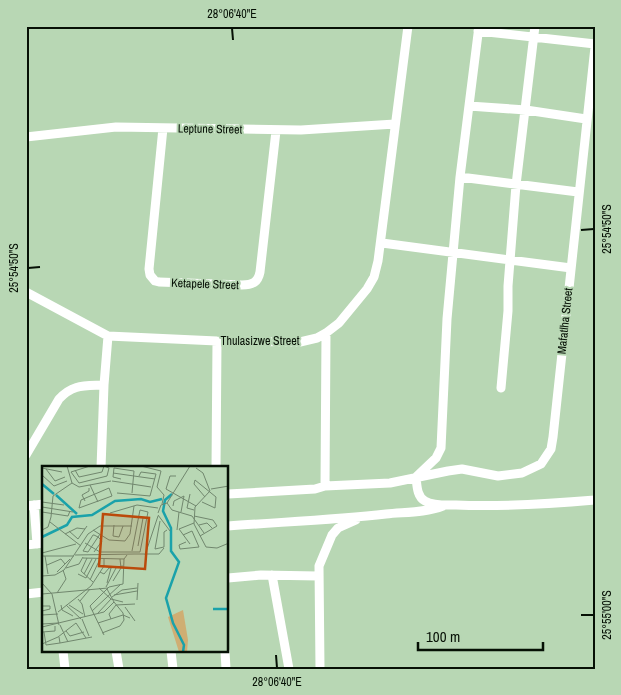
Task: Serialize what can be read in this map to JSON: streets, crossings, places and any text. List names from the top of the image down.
{
  "streets": {
    "street": [
      "Leptune Street",
      "Ketapele Street",
      "Mafatlha Street",
      "Thulasizwe Street"
    ]
  },
  "crossings": [
    ["Leptune Street", "Ketapele Street"],
    ["Leptune Street", "Thulasizwe Street"]
  ],
  "scale_bar": "100 m",
  "coordinates": ["28°06'40\"E", "25°54'50\"S", "25°55'00\"S"]
}
